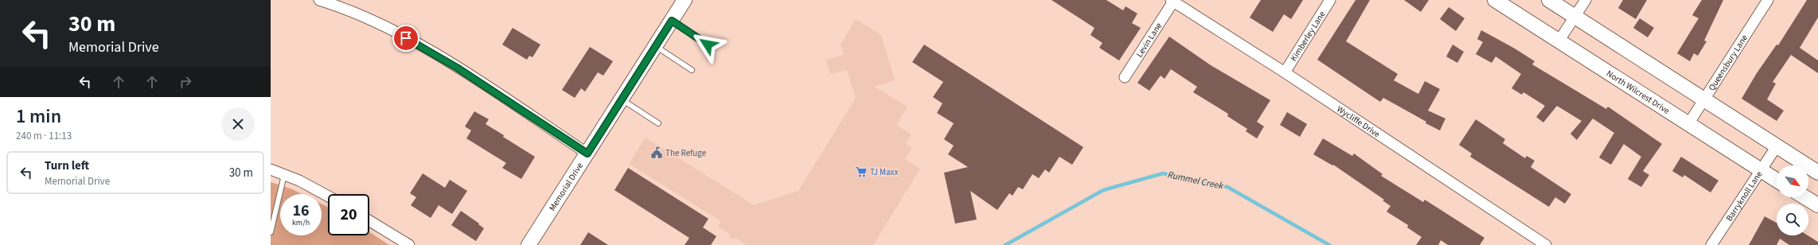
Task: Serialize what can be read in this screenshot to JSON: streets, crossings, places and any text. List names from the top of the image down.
{
  "streets": {
    "main road": ["North Wilcrest Drive", "Memorial Drive"],
    "street": [
      "Kimberley Lane",
      "Levin Lane",
      "Queensbury Lane",
      "Wycliffe Drive",
      "Barryknoll Lane"
    ]
  },
  "crossings": [
    ["Kimberley Lane", "Wycliffe Drive"],
    ["Levin Lane", "Wycliffe Drive"],
    ["Queensbury Lane", "North Wilcrest Drive"],
    ["North Wilcrest Drive", "Barryknoll Lane"]
  ],
  "water": ["Rummel Creek"],
  "places": {
    "public building": ["The Refuge"],
    "supermarket": ["TJ Maxx"]
  },
  "north": "bottom right",
  "page": {
    "turn": ["30 m", "Memorial Drive"],
    "heading": ["1 min", "240 m · 11:13"],
    "list": [
      {
        "name": "Turn left",
        "note": "Memorial Drive",
        "value": "30 m"
      }
    ],
    "speed": "16 km/h",
    "limit": "20"
  }
}
